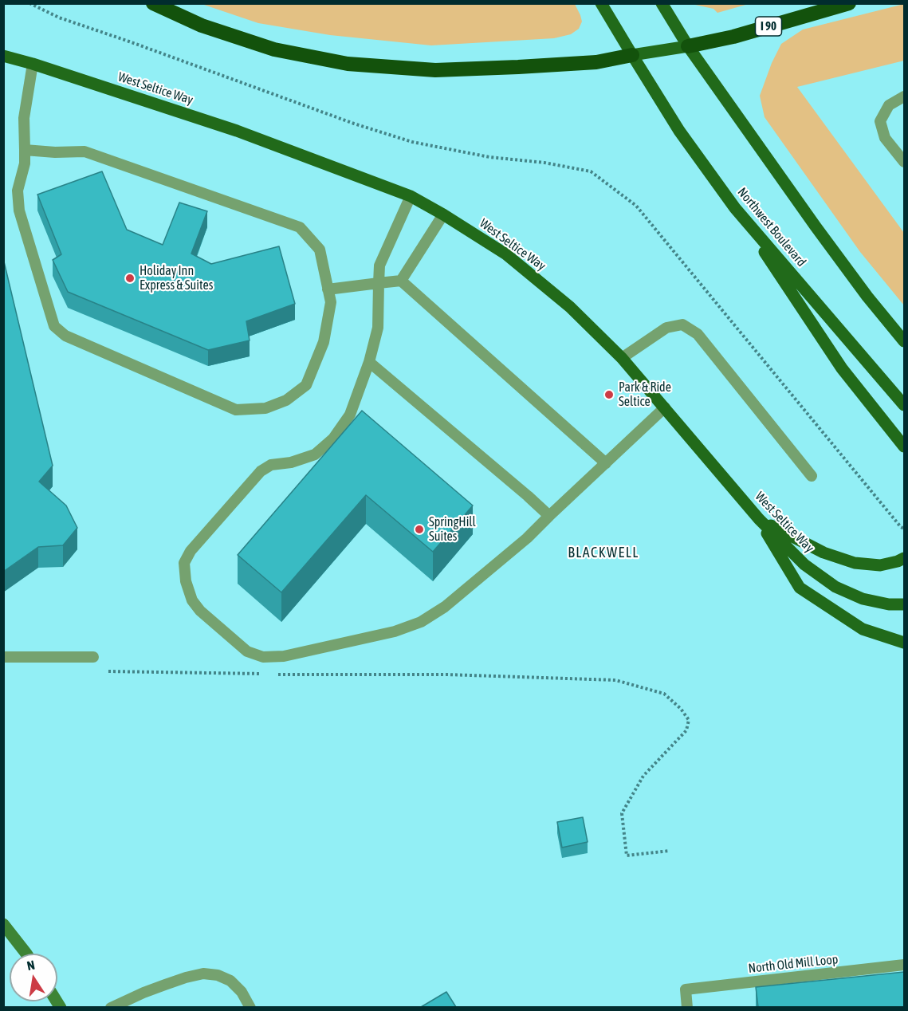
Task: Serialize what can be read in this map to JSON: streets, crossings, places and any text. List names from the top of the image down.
{
  "streets": {
    "highway": ["I 90"],
    "main road": ["West Seltice Way", "Northwest Boulevard"],
    "lane": ["North Old Mill Loop"]
  },
  "districts": ["BLACKWELL"],
  "places": ["Holiday Inn Express & Suites", "Park & Ride Seltice", "SpringHill Suites"],
  "north": "top"
}
